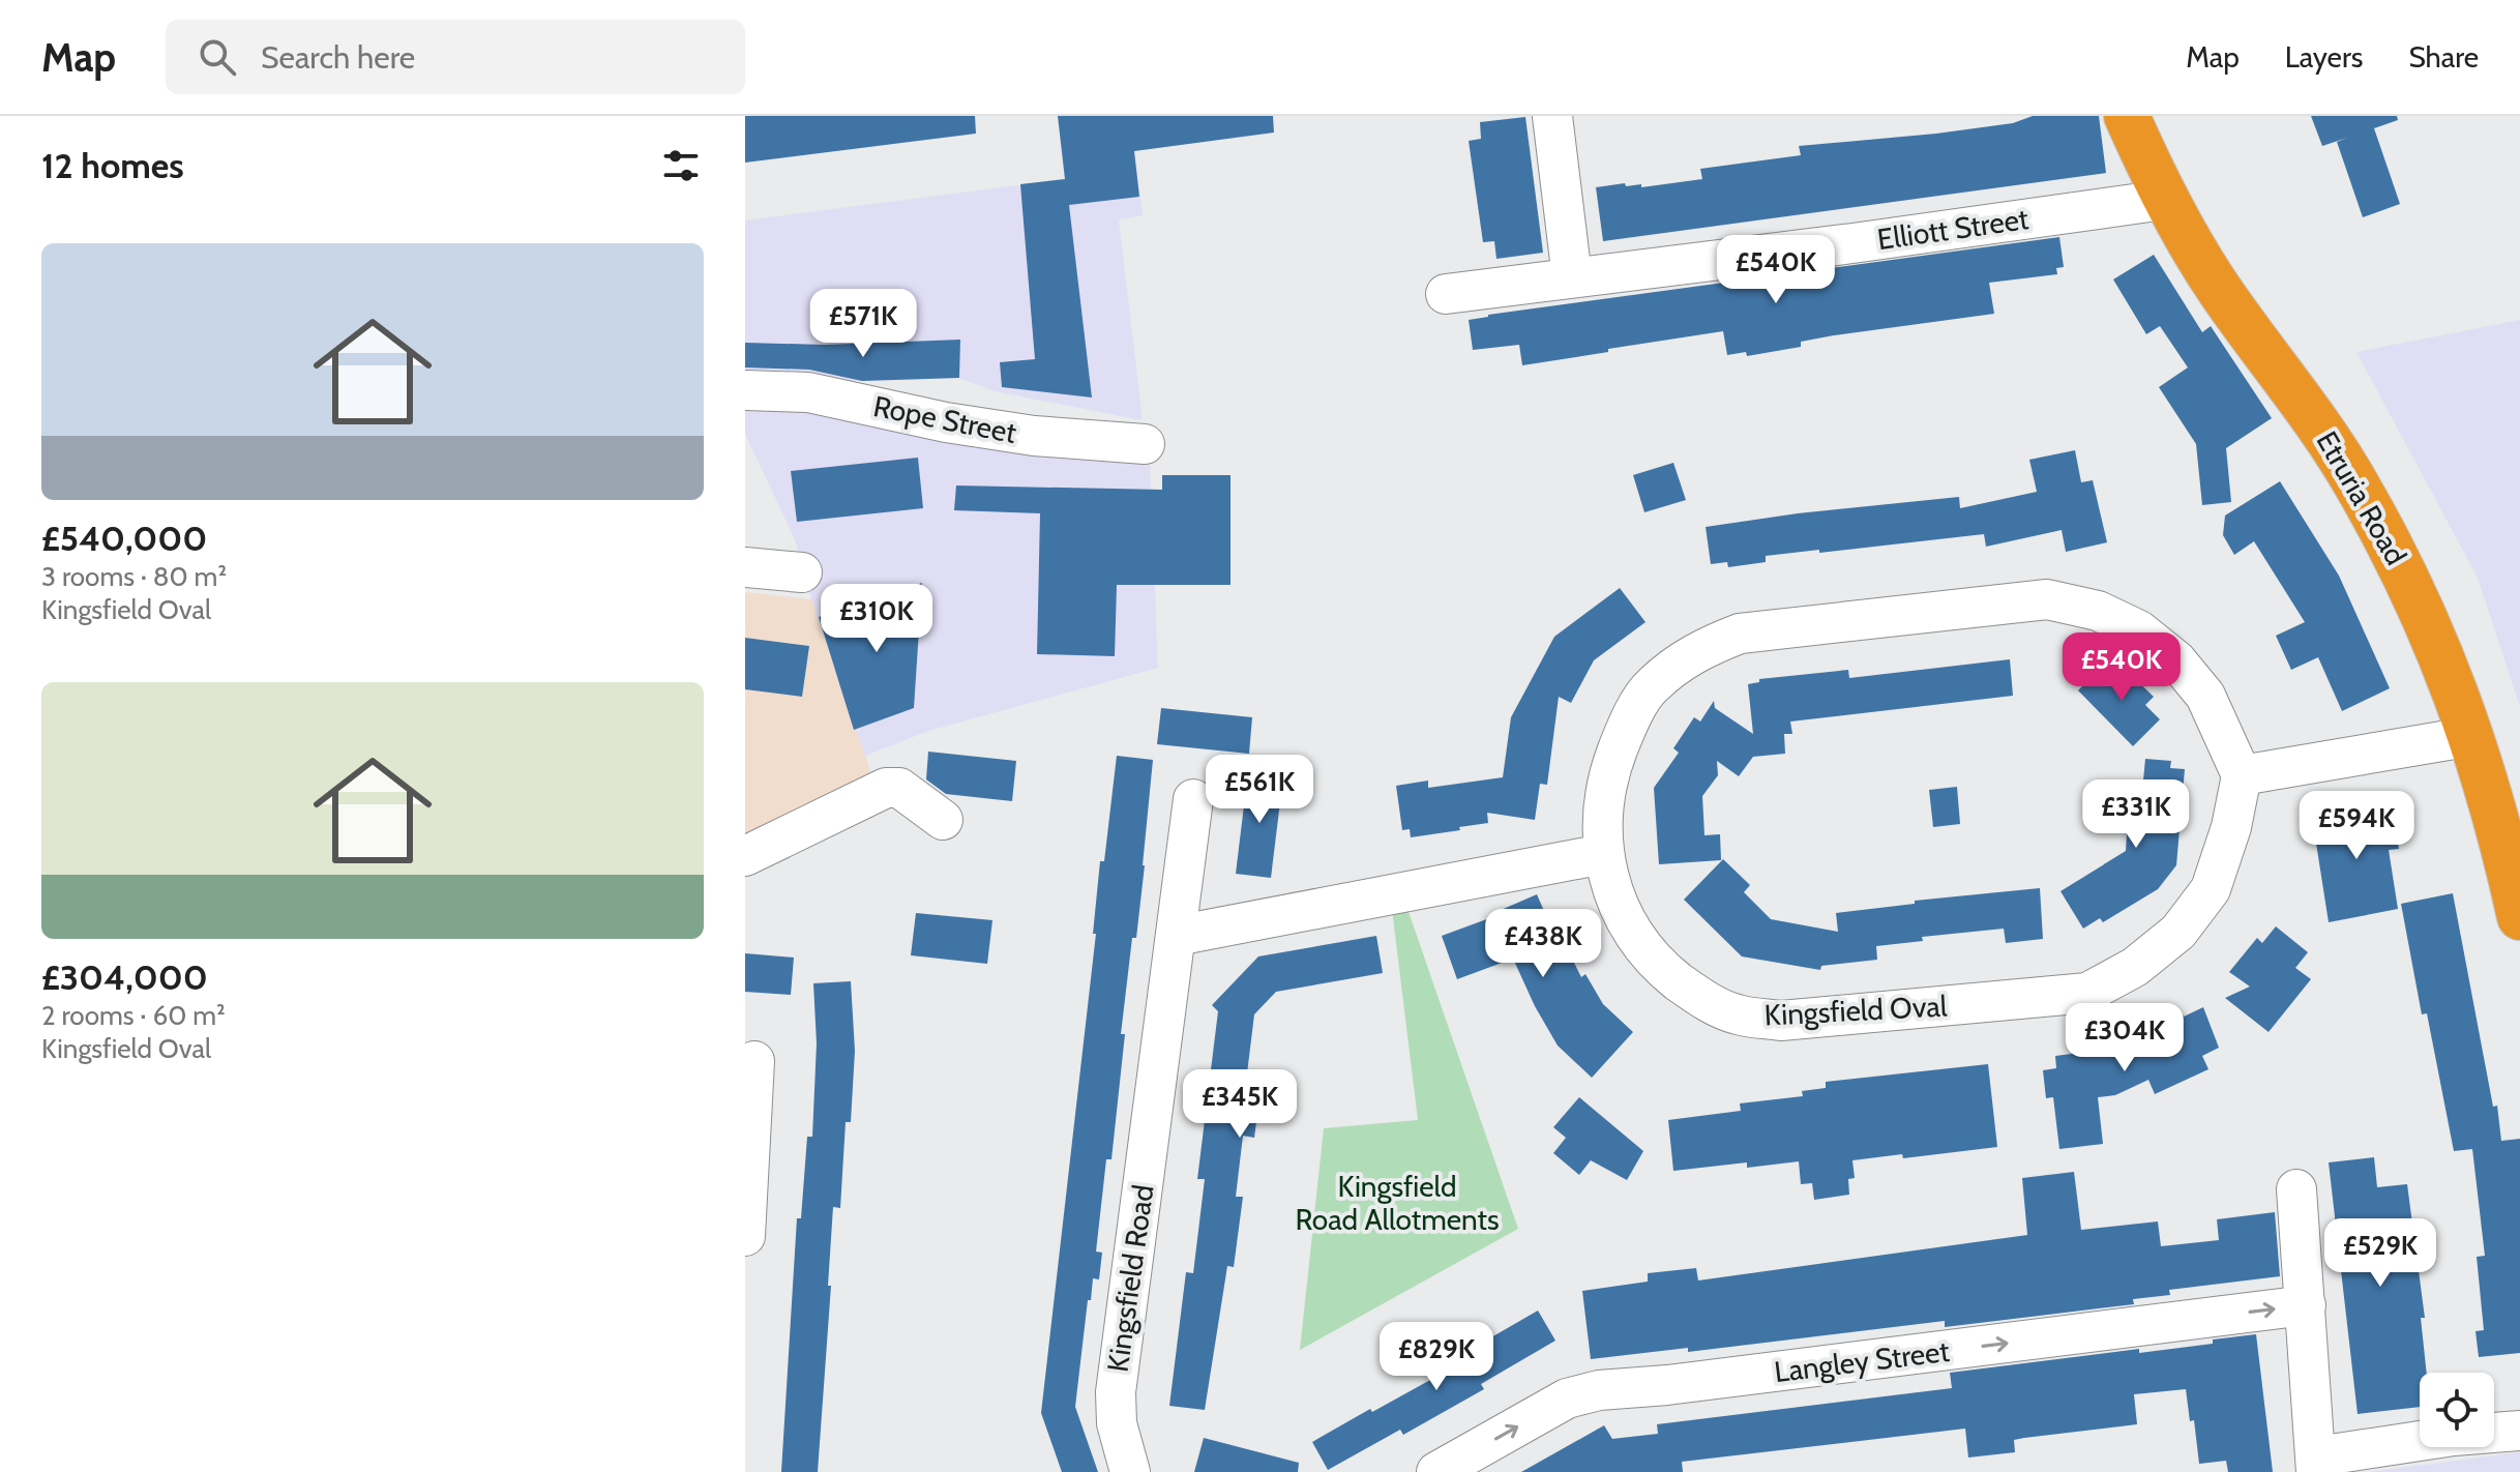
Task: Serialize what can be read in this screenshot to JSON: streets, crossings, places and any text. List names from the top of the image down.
{
  "streets": {
    "highway": ["Etruria Road"],
    "street": [
      "Elliott Street",
      "Rope Street",
      "Kingsfield Oval",
      "Kingsfield Road",
      "Langley Street"
    ]
  },
  "crossings": [
    ["Elliott Street", "Etruria Road"]
  ],
  "one_way": ["Langley Street"],
  "parks": ["Kingsfield Road Allotments"],
  "page": {
    "header": "Map",
    "search": "Search here",
    "nav": ["Map", "Layers", "Share"],
    "heading": "12 homes",
    "list": [
      {
        "name": "£540,000",
        "note": "3 rooms · 80 m² · Kingsfield Oval"
      },
      {
        "name": "£304,000",
        "note": "2 rooms · 60 m² · Kingsfield Oval"
      }
    ],
    "price": [
      "£540K",
      "£571K",
      "£310K",
      "£540K",
      "£561K",
      "£331K",
      "£594K",
      "£438K",
      "£304K",
      "£345K",
      "£529K",
      "£829K"
    ]
  }
}
